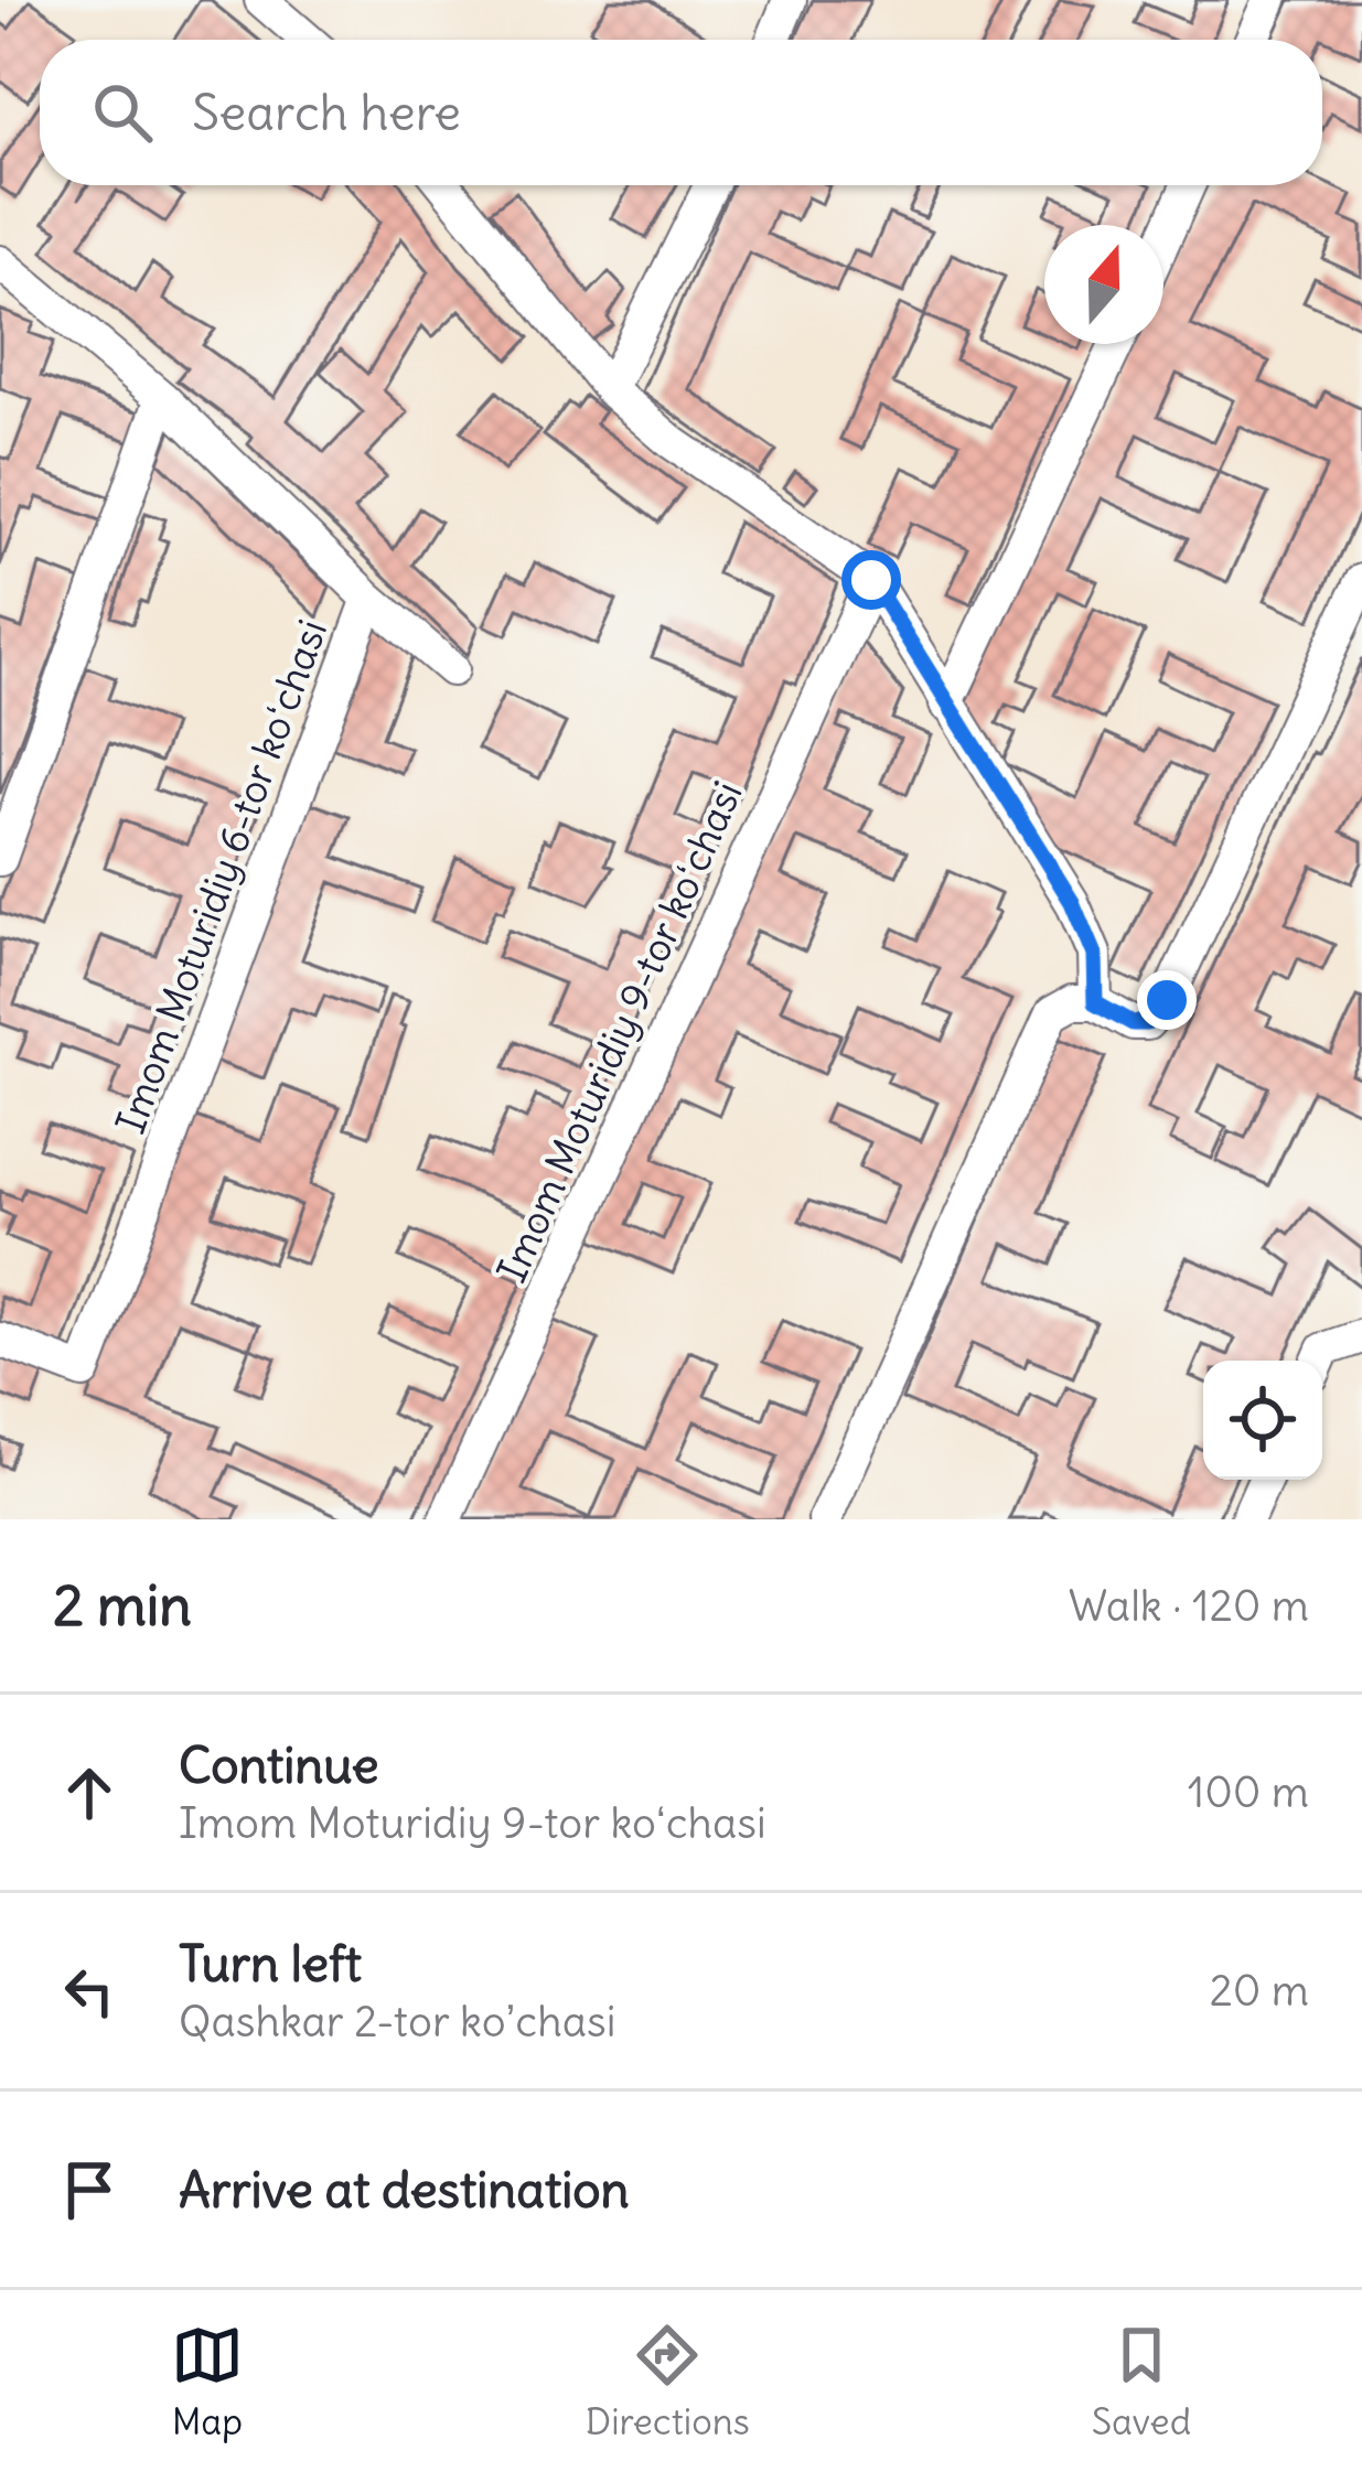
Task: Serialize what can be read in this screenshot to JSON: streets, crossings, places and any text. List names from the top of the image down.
{
  "streets": {
    "street": ["Imom Moturidiy 6-tor koʻchasi", "Imom Moturidiy 9-tor koʻchasi"]
  },
  "north": "top",
  "page": {
    "search": "Search here",
    "heading": ["2 min", "Walk · 120 m"],
    "list": [
      ["Continue", "Imom Moturidiy 9-tor koʻchasi", "100 m"],
      ["Turn left", "Qashkar 2-tor koʼchasi", "20 m"],
      "Arrive at destination"
    ],
    "nav": ["Map", "Directions", "Saved"]
  }
}
